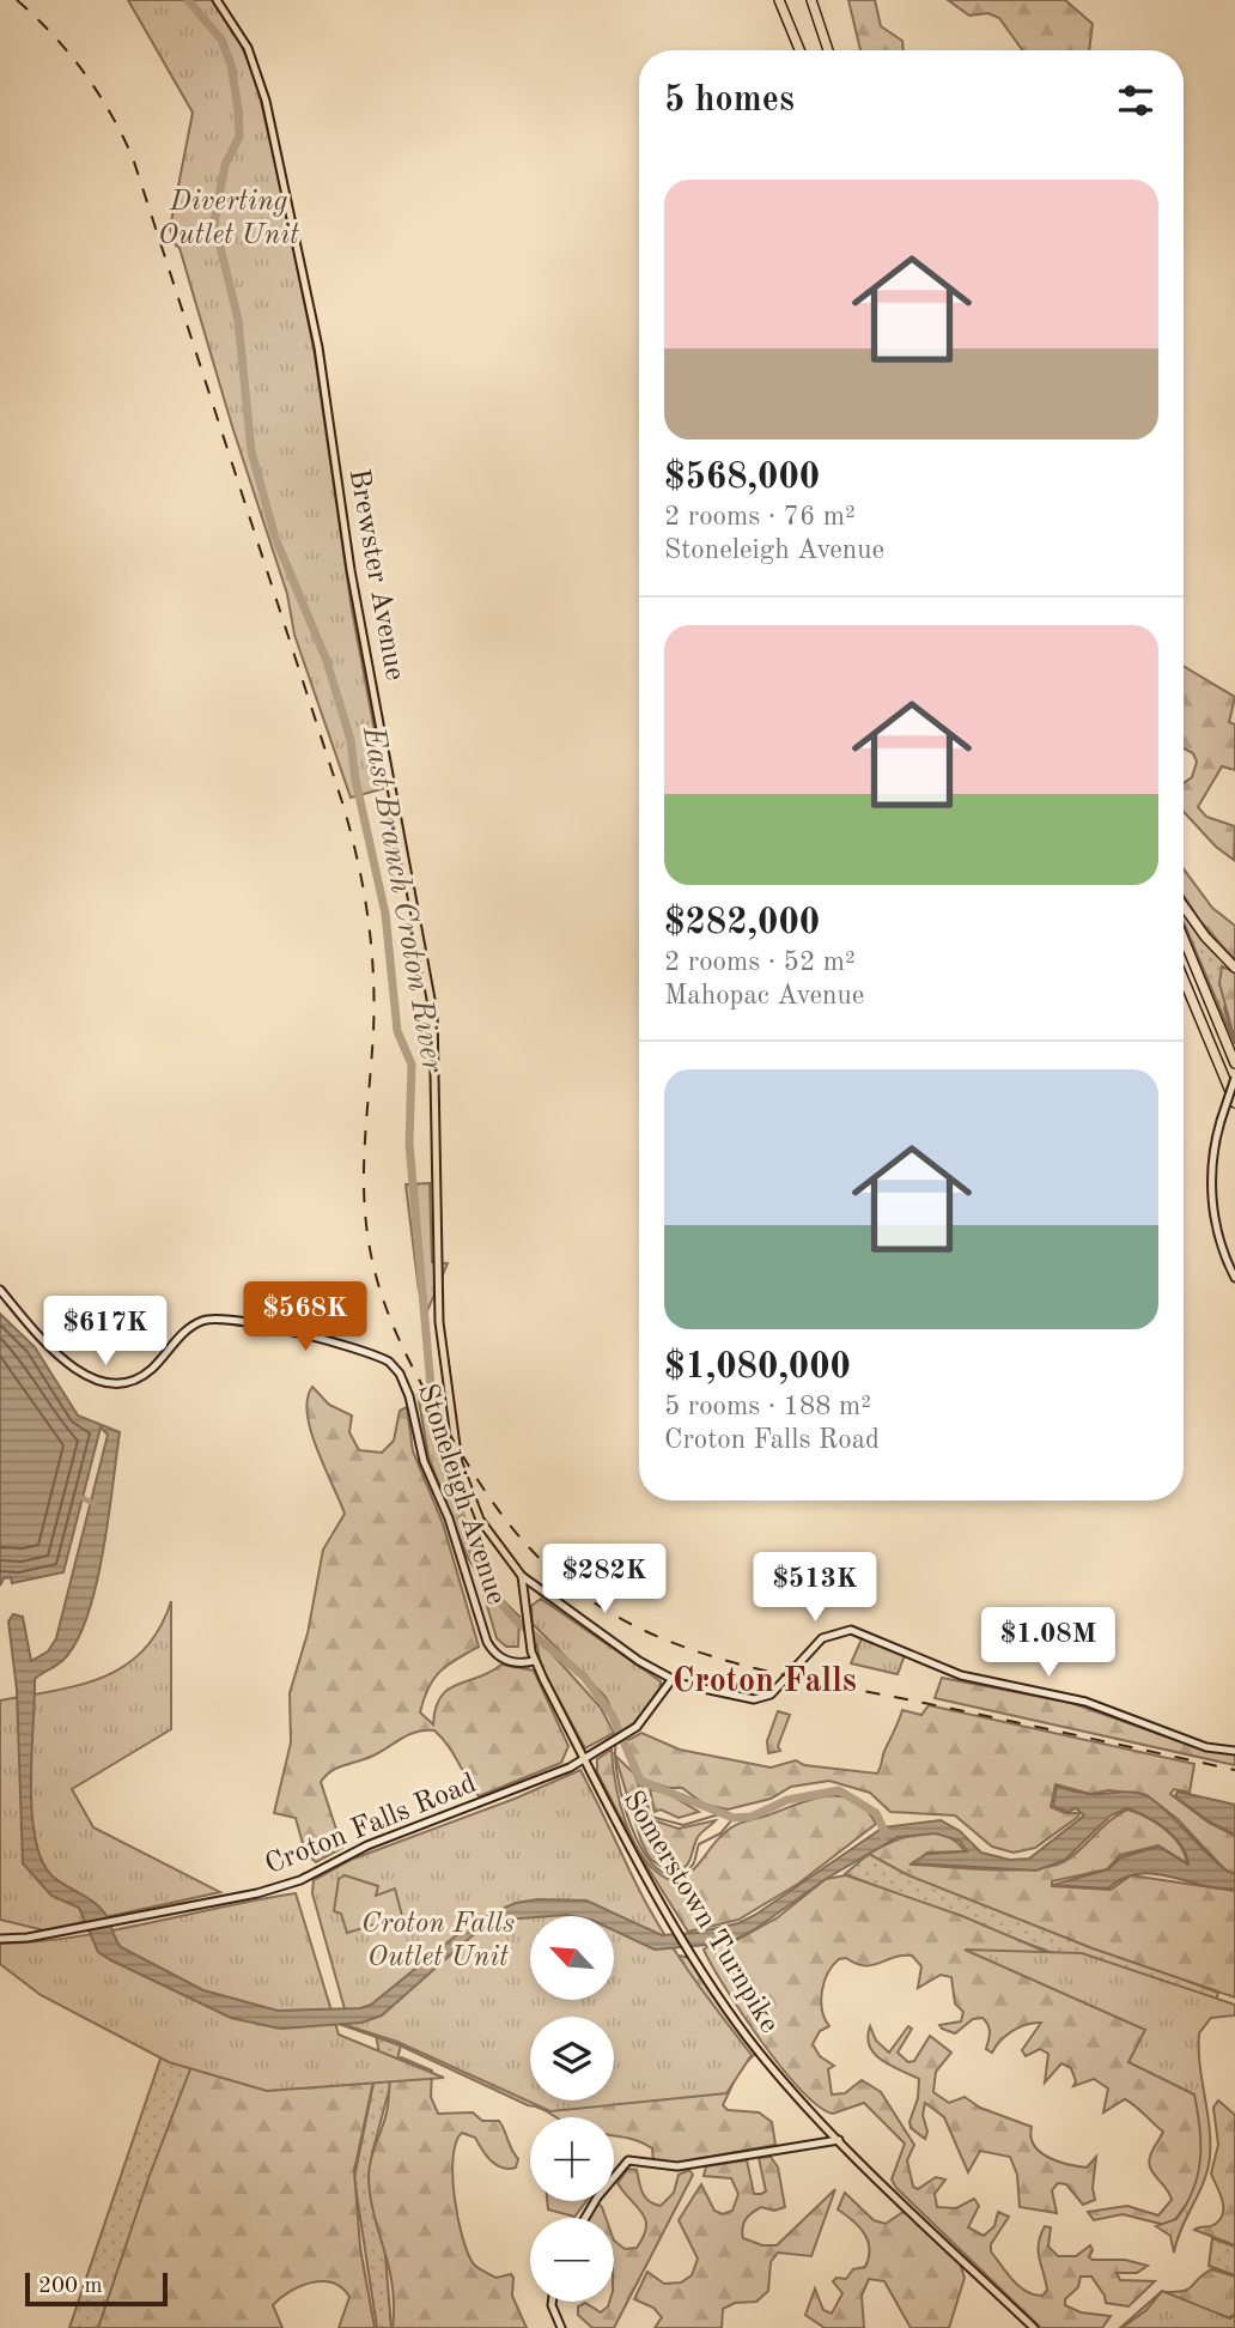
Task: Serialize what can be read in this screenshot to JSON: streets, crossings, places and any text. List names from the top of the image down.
{
  "streets": {
    "main road": ["Brewster Avenue", "Somerstown Turnpike"],
    "street": ["Stoneleigh Avenue", "Croton Falls Road"]
  },
  "crossings": [
    ["Brewster Avenue", "Somerstown Turnpike"],
    ["Stoneleigh Avenue", "Somerstown Turnpike"],
    ["Croton Falls Road", "Somerstown Turnpike"]
  ],
  "districts": ["Croton Falls"],
  "water": ["East Branch Croton River"],
  "parks": ["Diverting Outlet Unit", "Croton Falls Outlet Unit"],
  "scale_bar": "200 m",
  "north": "top left",
  "page": {
    "heading": "5 homes",
    "list": [
      {
        "name": "$568,000",
        "note": "2 rooms · 76 m² · Stoneleigh Avenue"
      },
      {
        "name": "$282,000",
        "note": "2 rooms · 52 m² · Mahopac Avenue"
      },
      {
        "name": "$1,080,000",
        "note": "5 rooms · 188 m² · Croton Falls Road"
      }
    ],
    "price": [
      "$568K",
      "$617K",
      "$282K",
      "$513K",
      "$1.08M"
    ],
    "map_buttons": ["+", "−"],
    "scale": "200 m"
  }
}
